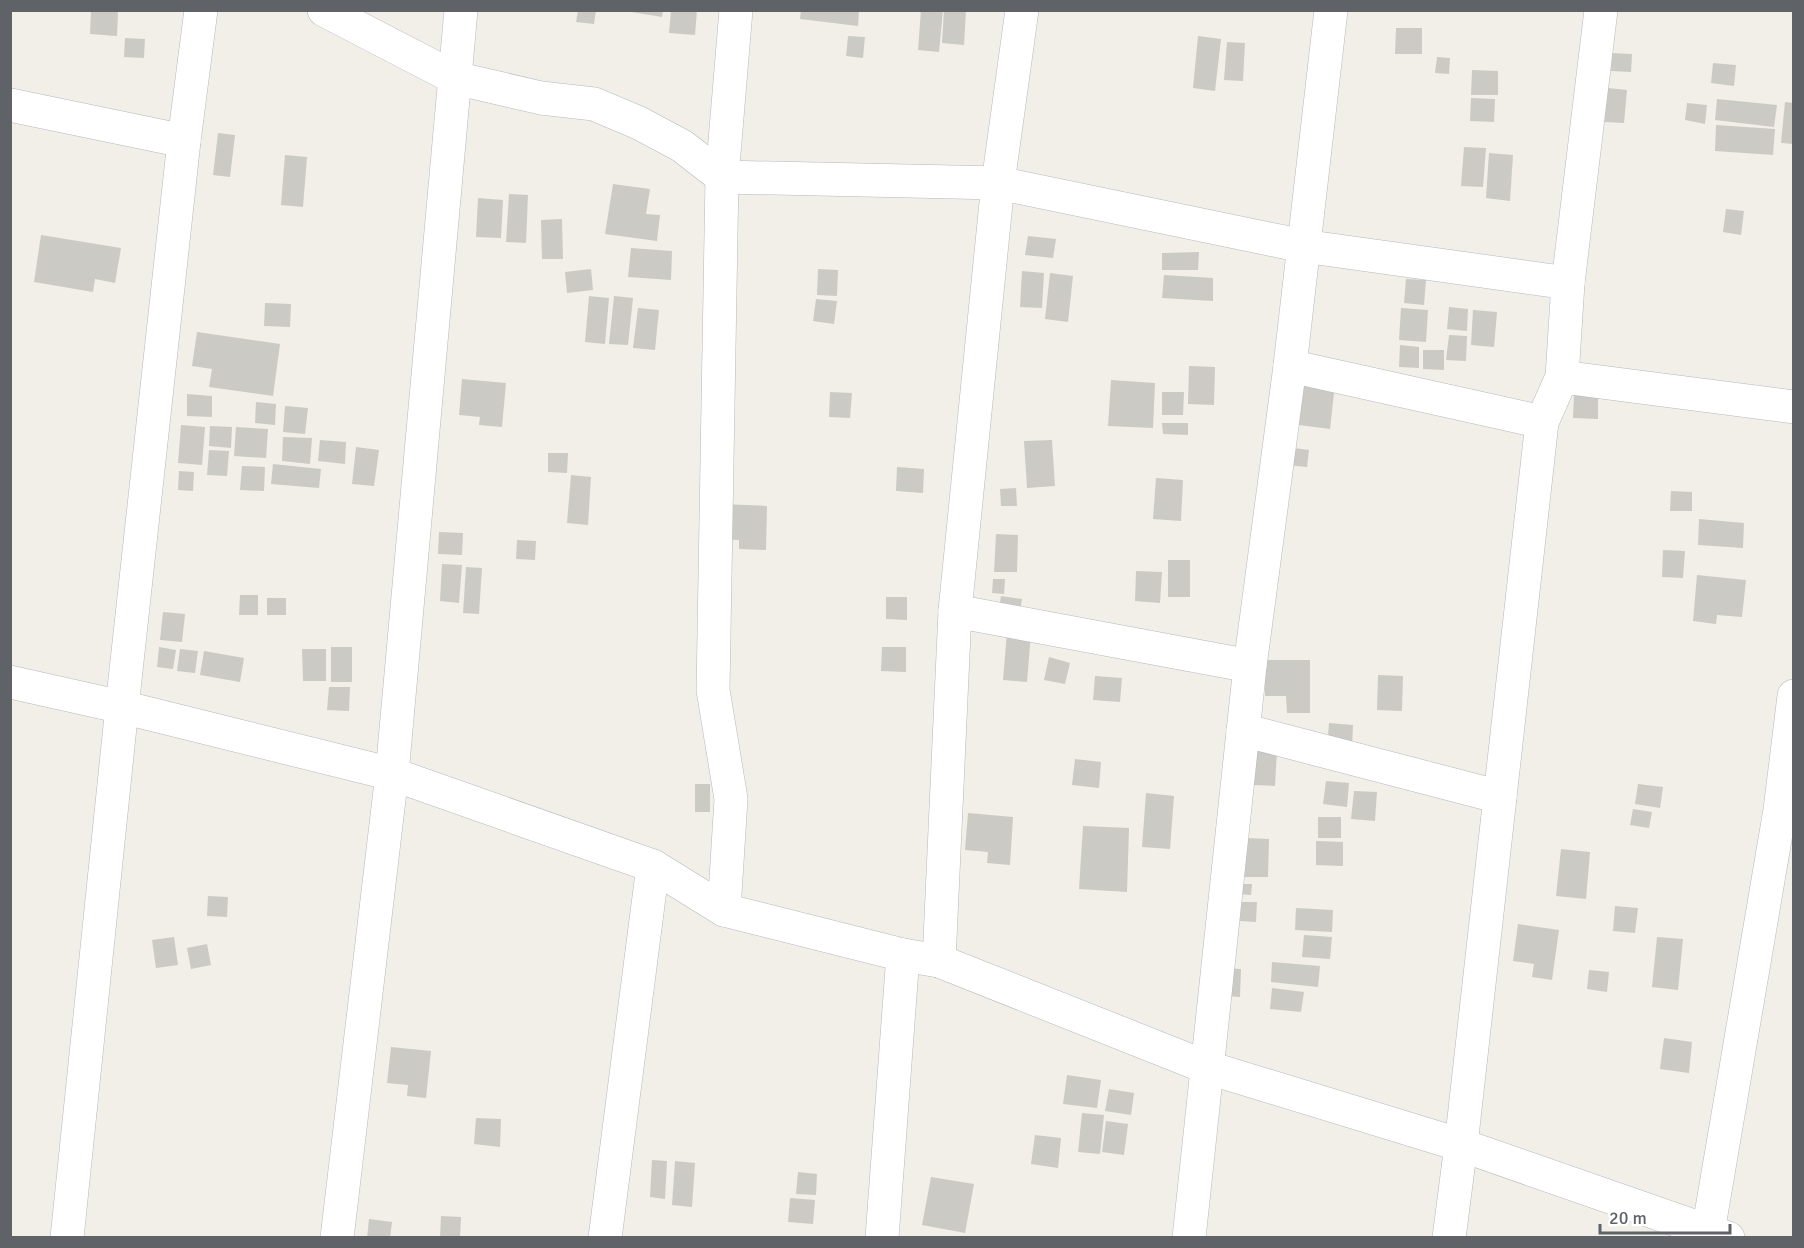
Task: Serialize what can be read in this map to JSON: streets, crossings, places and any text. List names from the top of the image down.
{
  "scale_bar": "20 m"
}
